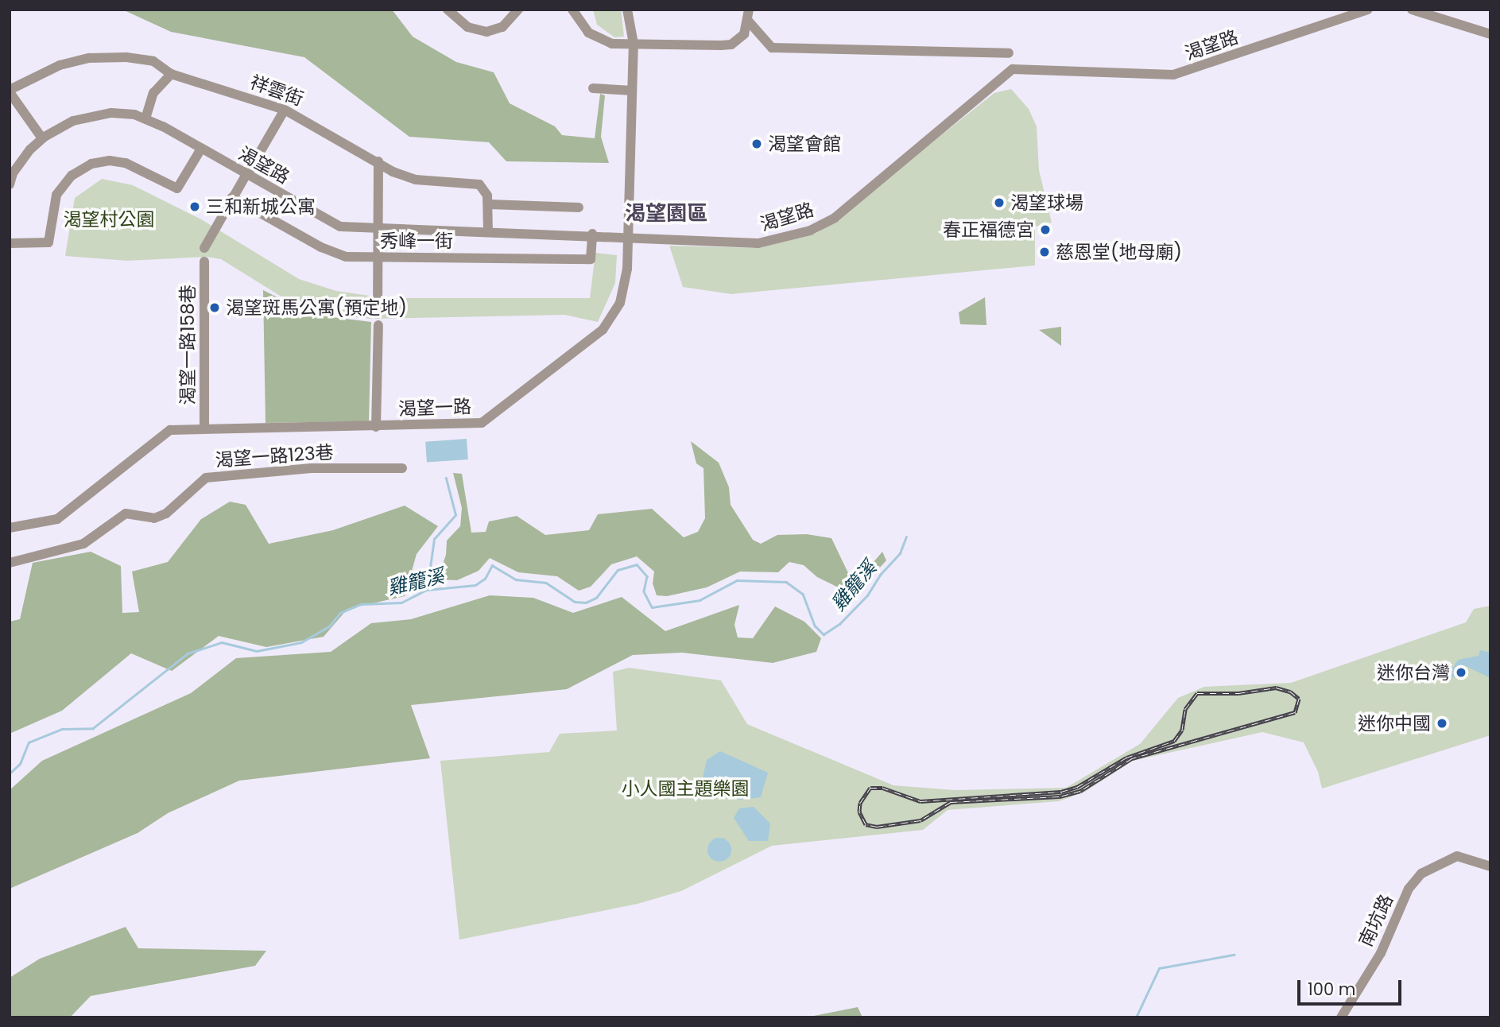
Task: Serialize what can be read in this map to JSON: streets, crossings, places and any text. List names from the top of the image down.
{
  "streets": {
    "street": [
      "渴望路",
      "祥雲街",
      "秀峰一街",
      "渴望一路158巷",
      "渴望一路",
      "渴望一路123巷",
      "南坑路"
    ]
  },
  "crossings": [
    ["渴望路", "秀峰一街"],
    ["渴望路", "渴望一路"],
    ["渴望一路158巷", "渴望一路"]
  ],
  "districts": ["渴望園區"],
  "water": ["雞籠溪"],
  "parks": ["渴望村公園", "小人國主題樂園"],
  "places": [
    "渴望會館",
    "渴望球場",
    "三和新城公寓",
    "春正福德宮",
    "慈恩堂(地母廟)",
    "渴望斑馬公寓(預定地)",
    "迷你台灣",
    "迷你中國"
  ],
  "scale_bar": "100 m"
}
